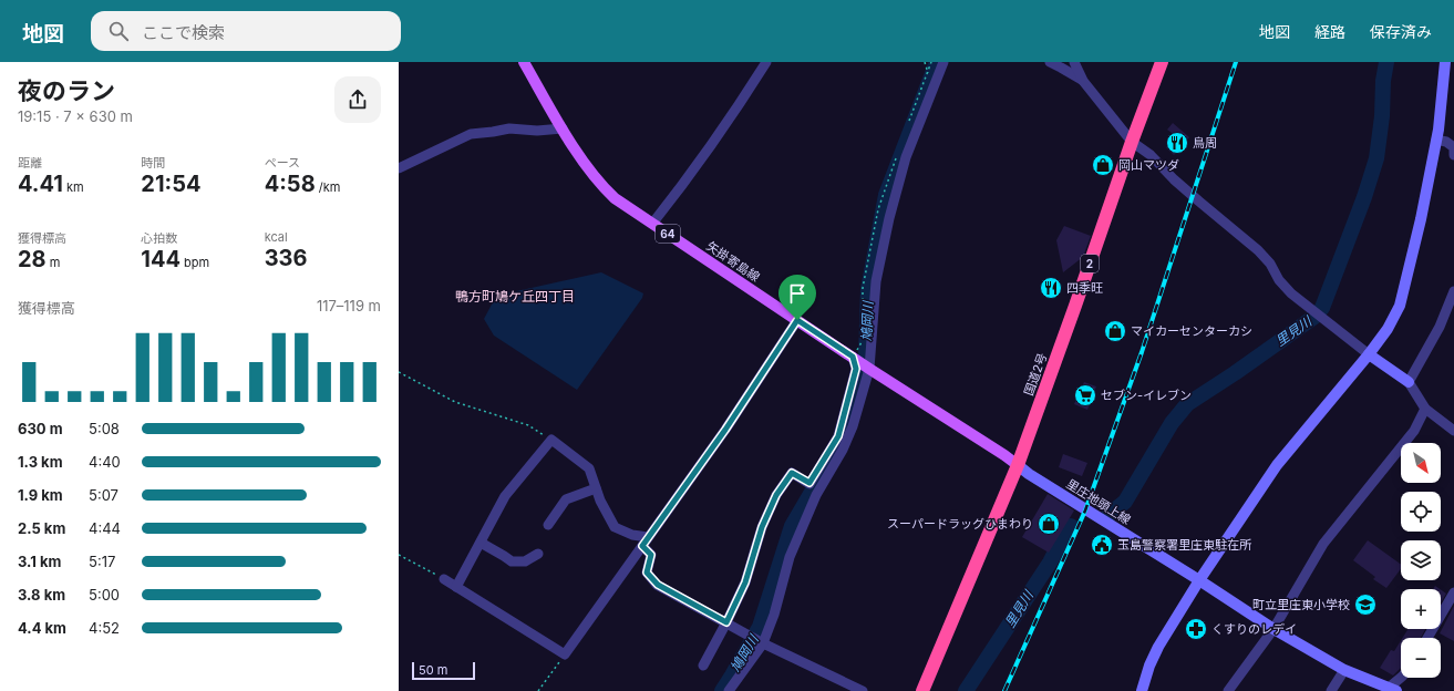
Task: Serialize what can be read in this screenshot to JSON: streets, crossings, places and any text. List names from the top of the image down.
{
  "streets": {
    "highway": ["2", "国道2号"],
    "main road": ["64", "矢掛寄島線"],
    "street": ["里庄地頭上線"]
  },
  "crossings": [
    ["矢掛寄島線", "国道2号"],
    ["矢掛寄島線", "里庄地頭上線"],
    ["国道2号", "里庄地頭上線"]
  ],
  "districts": ["鴨方町鳩ケ丘四丁目"],
  "water": ["鳩岡川", "里見川"],
  "places": {
    "restaurant": ["鳥周", "四季旺"],
    "shop": ["岡山マツダ", "マイカーセンターカシ", "スーパードラッグひまわり"],
    "supermarket": ["セブン-イレブン"],
    "public building": ["玉島警察署里庄東駐在所"],
    "school or university": ["町立里庄東小学校"],
    "pharmacy": ["くすりのレデイ"]
  },
  "scale_bar": "50 m",
  "north": "bottom right",
  "page": {
    "header": "地図",
    "search": "ここで検索",
    "nav": ["地図", "経路", "保存済み"],
    "heading": ["夜のラン", "19:15 · 7 × 630 m"],
    "stats": [
      ["距離", "4.41 km"],
      ["時間", "21:54"],
      ["ペース", "4:58 /km"],
      ["獲得標高", "28 m"],
      ["心拍数", "144 bpm"],
      ["kcal", "336"]
    ],
    "chart": ["獲得標高", "117–119 m"],
    "list": [
      {
        "name": "630 m",
        "note": "5:08"
      },
      {
        "name": "1.3 km",
        "note": "4:40"
      },
      {
        "name": "1.9 km",
        "note": "5:07"
      },
      {
        "name": "2.5 km",
        "note": "4:44"
      },
      {
        "name": "3.1 km",
        "note": "5:17"
      },
      {
        "name": "3.8 km",
        "note": "5:00"
      },
      {
        "name": "4.4 km",
        "note": "4:52"
      }
    ],
    "map_buttons": ["+", "−"],
    "scale": "50 m"
  }
}
